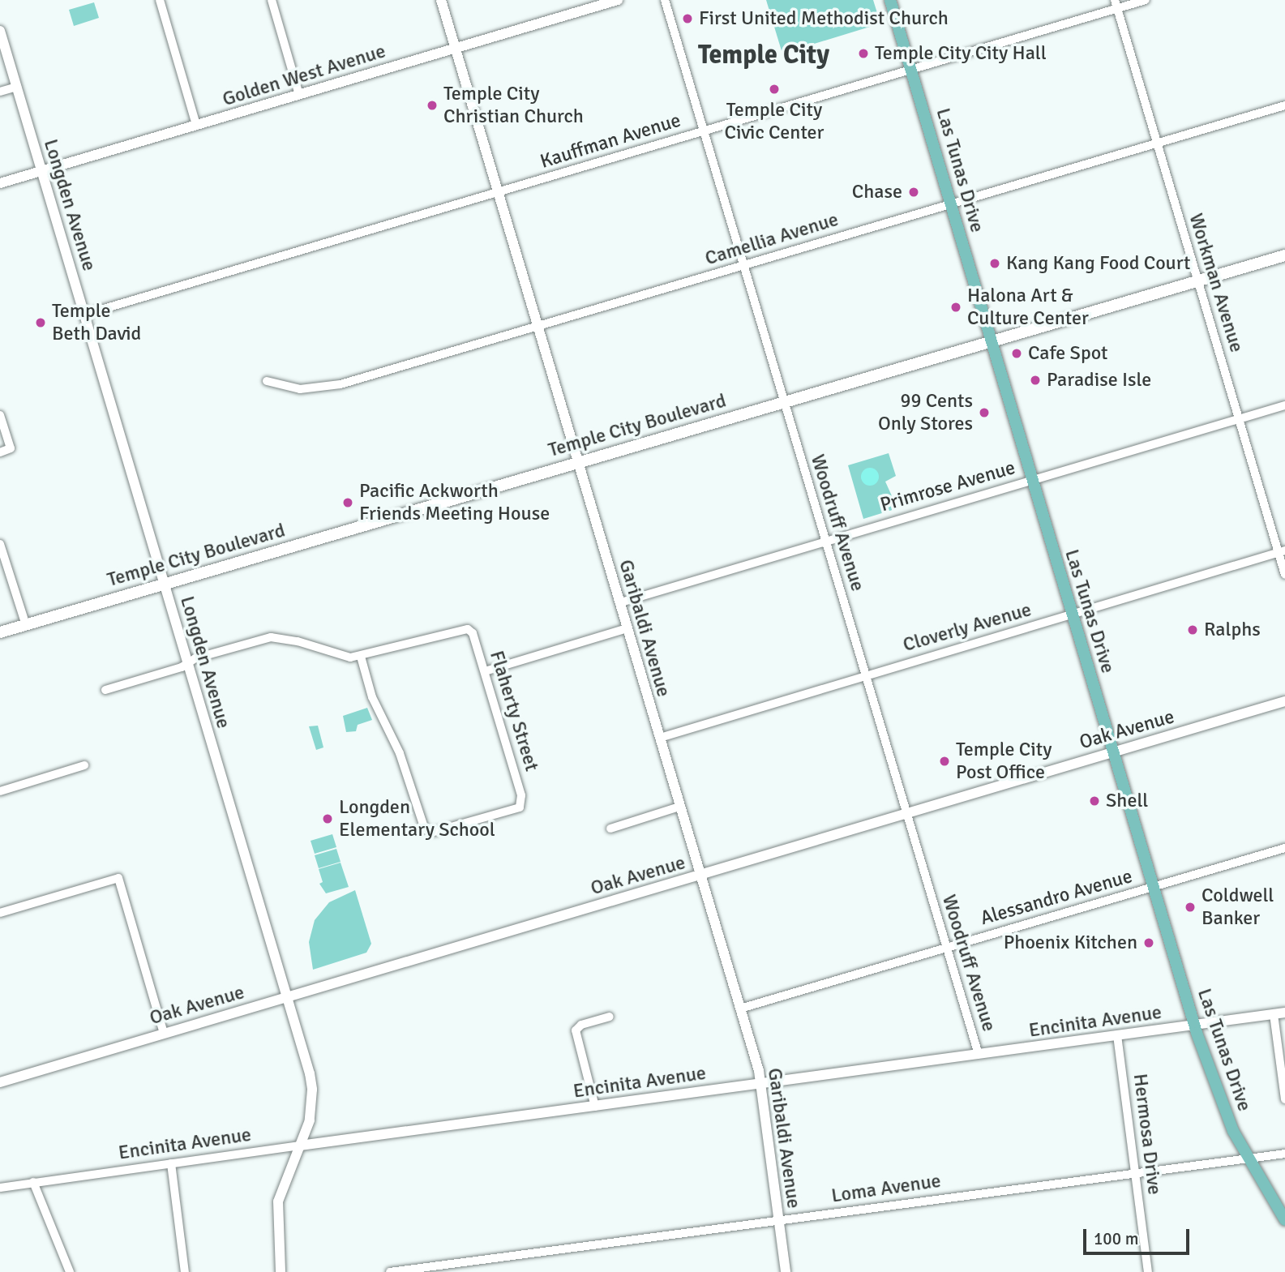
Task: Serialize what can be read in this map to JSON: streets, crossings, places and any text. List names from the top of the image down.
{
  "streets": {
    "main road": ["Las Tunas Drive", "Temple City Boulevard"],
    "street": [
      "Golden West Avenue",
      "Kauffman Avenue",
      "Longden Avenue",
      "Camellia Avenue",
      "Workman Avenue",
      "Primrose Avenue",
      "Woodruff Avenue",
      "Cloverly Avenue",
      "Garibaldi Avenue",
      "Flaherty Street",
      "Oak Avenue",
      "Alessandro Avenue",
      "Encinita Avenue",
      "Hermosa Drive",
      "Loma Avenue"
    ]
  },
  "crossings": [
    ["Golden West Avenue", "Longden Avenue"],
    ["Golden West Avenue", "Garibaldi Avenue"],
    ["Kauffman Avenue", "Las Tunas Drive"],
    ["Kauffman Avenue", "Longden Avenue"],
    ["Kauffman Avenue", "Workman Avenue"],
    ["Kauffman Avenue", "Woodruff Avenue"],
    ["Kauffman Avenue", "Garibaldi Avenue"],
    ["Las Tunas Drive", "Camellia Avenue"],
    ["Las Tunas Drive", "Temple City Boulevard"],
    ["Las Tunas Drive", "Primrose Avenue"],
    ["Las Tunas Drive", "Cloverly Avenue"],
    ["Las Tunas Drive", "Oak Avenue"],
    ["Las Tunas Drive", "Alessandro Avenue"],
    ["Las Tunas Drive", "Encinita Avenue"],
    ["Las Tunas Drive", "Loma Avenue"],
    ["Longden Avenue", "Temple City Boulevard"],
    ["Longden Avenue", "Oak Avenue"],
    ["Longden Avenue", "Encinita Avenue"],
    ["Camellia Avenue", "Workman Avenue"],
    ["Camellia Avenue", "Woodruff Avenue"],
    ["Camellia Avenue", "Garibaldi Avenue"],
    ["Workman Avenue", "Temple City Boulevard"],
    ["Workman Avenue", "Primrose Avenue"],
    ["Workman Avenue", "Cloverly Avenue"],
    ["Temple City Boulevard", "Woodruff Avenue"],
    ["Temple City Boulevard", "Garibaldi Avenue"],
    ["Primrose Avenue", "Woodruff Avenue"],
    ["Primrose Avenue", "Garibaldi Avenue"],
    ["Woodruff Avenue", "Cloverly Avenue"],
    ["Woodruff Avenue", "Oak Avenue"],
    ["Woodruff Avenue", "Alessandro Avenue"],
    ["Woodruff Avenue", "Encinita Avenue"],
    ["Cloverly Avenue", "Garibaldi Avenue"],
    ["Garibaldi Avenue", "Oak Avenue"],
    ["Garibaldi Avenue", "Alessandro Avenue"],
    ["Garibaldi Avenue", "Encinita Avenue"],
    ["Garibaldi Avenue", "Loma Avenue"],
    ["Encinita Avenue", "Hermosa Drive"],
    ["Hermosa Drive", "Loma Avenue"]
  ],
  "districts": ["Temple City"],
  "places": [
    "First United Methodist Church",
    "Temple City City Hall",
    "Temple City Civic Center",
    "Temple City Christian Church",
    "Chase",
    "Kang Kang Food Court",
    "Halona Art & Culture Center",
    "Temple Beth David",
    "Cafe Spot",
    "Paradise Isle",
    "99 Cents Only Stores",
    "Pacific Ackworth Friends Meeting House",
    "Ralphs",
    "Temple City Post Office",
    "Shell",
    "Longden Elementary School",
    "Coldwell Banker",
    "Phoenix Kitchen"
  ],
  "scale_bar": "100 m"
}
